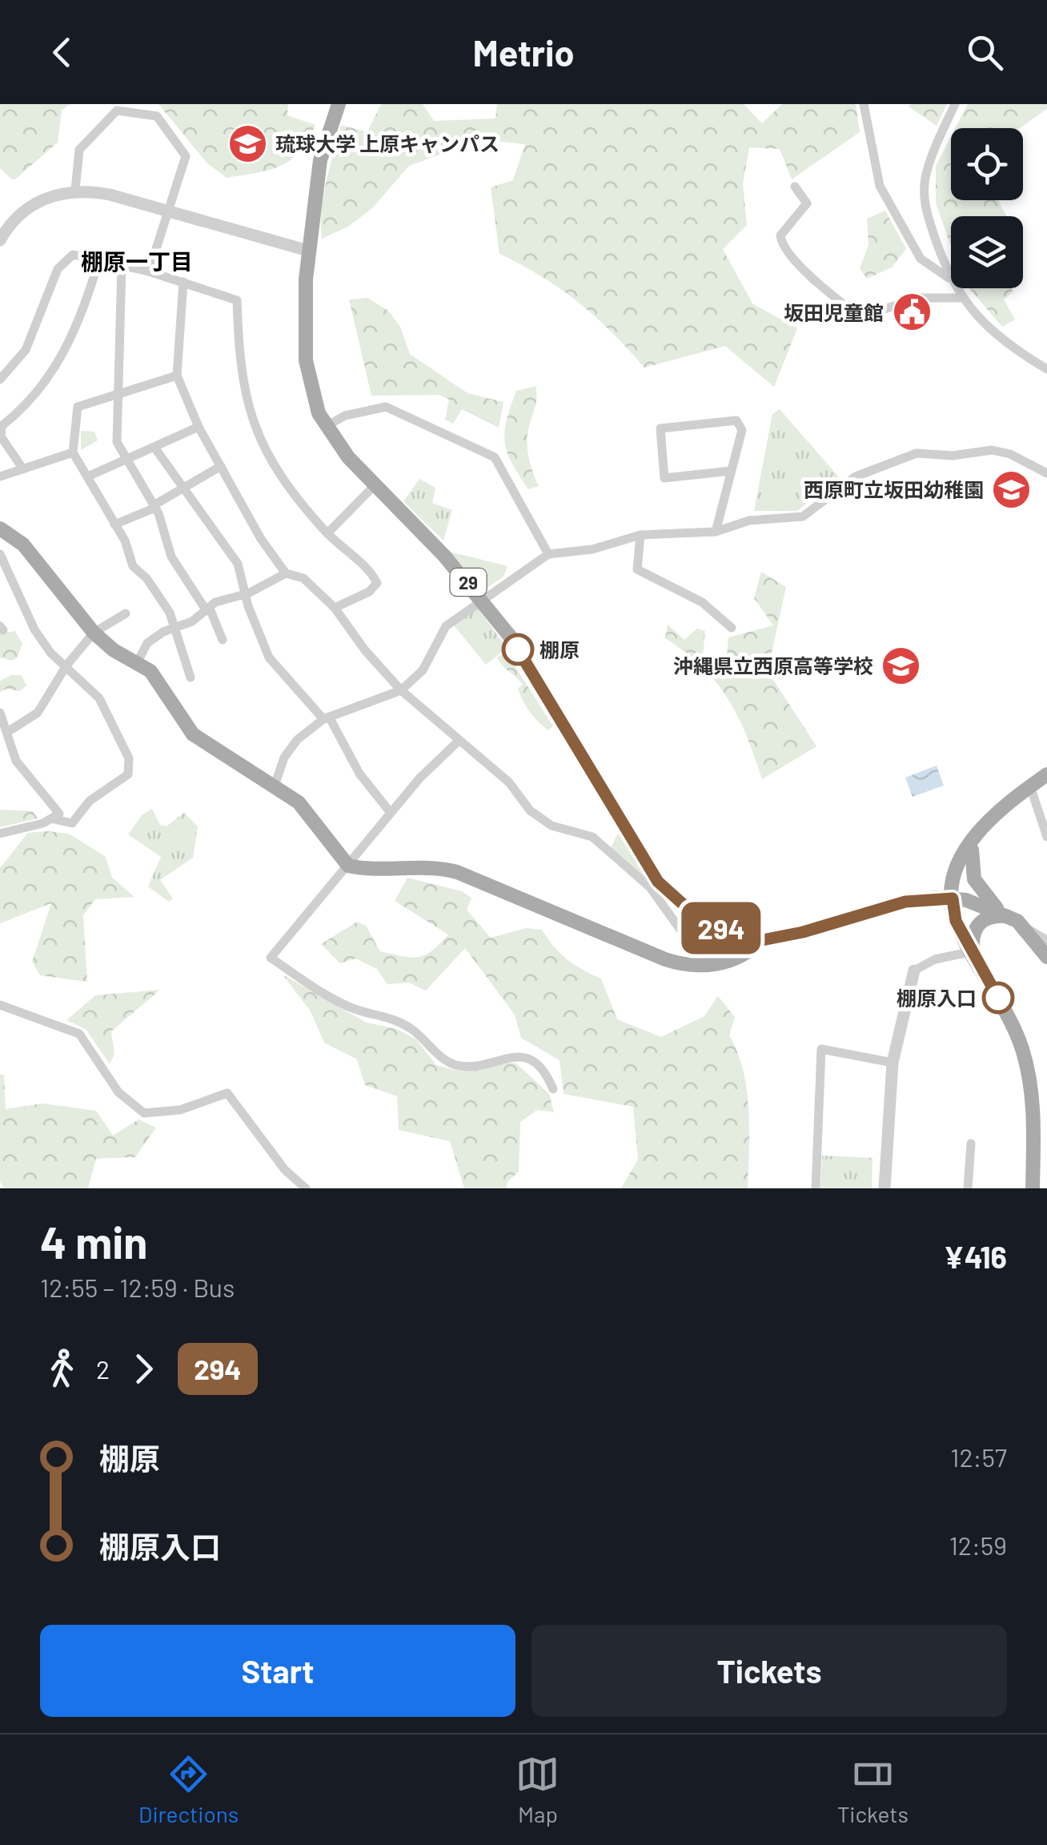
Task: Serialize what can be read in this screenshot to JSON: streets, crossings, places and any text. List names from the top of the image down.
{
  "streets": {
    "main road": ["29"]
  },
  "districts": ["棚原一丁目"],
  "places": {
    "school or university": ["琉球大学 上原キャンパス", "西原町立坂田幼稚園", "沖縄県立西原高等学校"],
    "public building": ["坂田児童館"],
    "other": ["棚原", "棚原入口"]
  },
  "lines": ["bus line 294"],
  "page": {
    "header": "Metrio",
    "on_map": "294",
    "heading": ["4 min", "12:55 – 12:59 · Bus", "¥416"],
    "legs": ["2", "294"],
    "list": [
      {
        "name": "棚原",
        "value": "12:57"
      },
      {
        "name": "棚原入口",
        "value": "12:59"
      }
    ],
    "buttons": ["Start", "Tickets"],
    "tabs": ["Directions", "Map", "Tickets"]
  }
}
